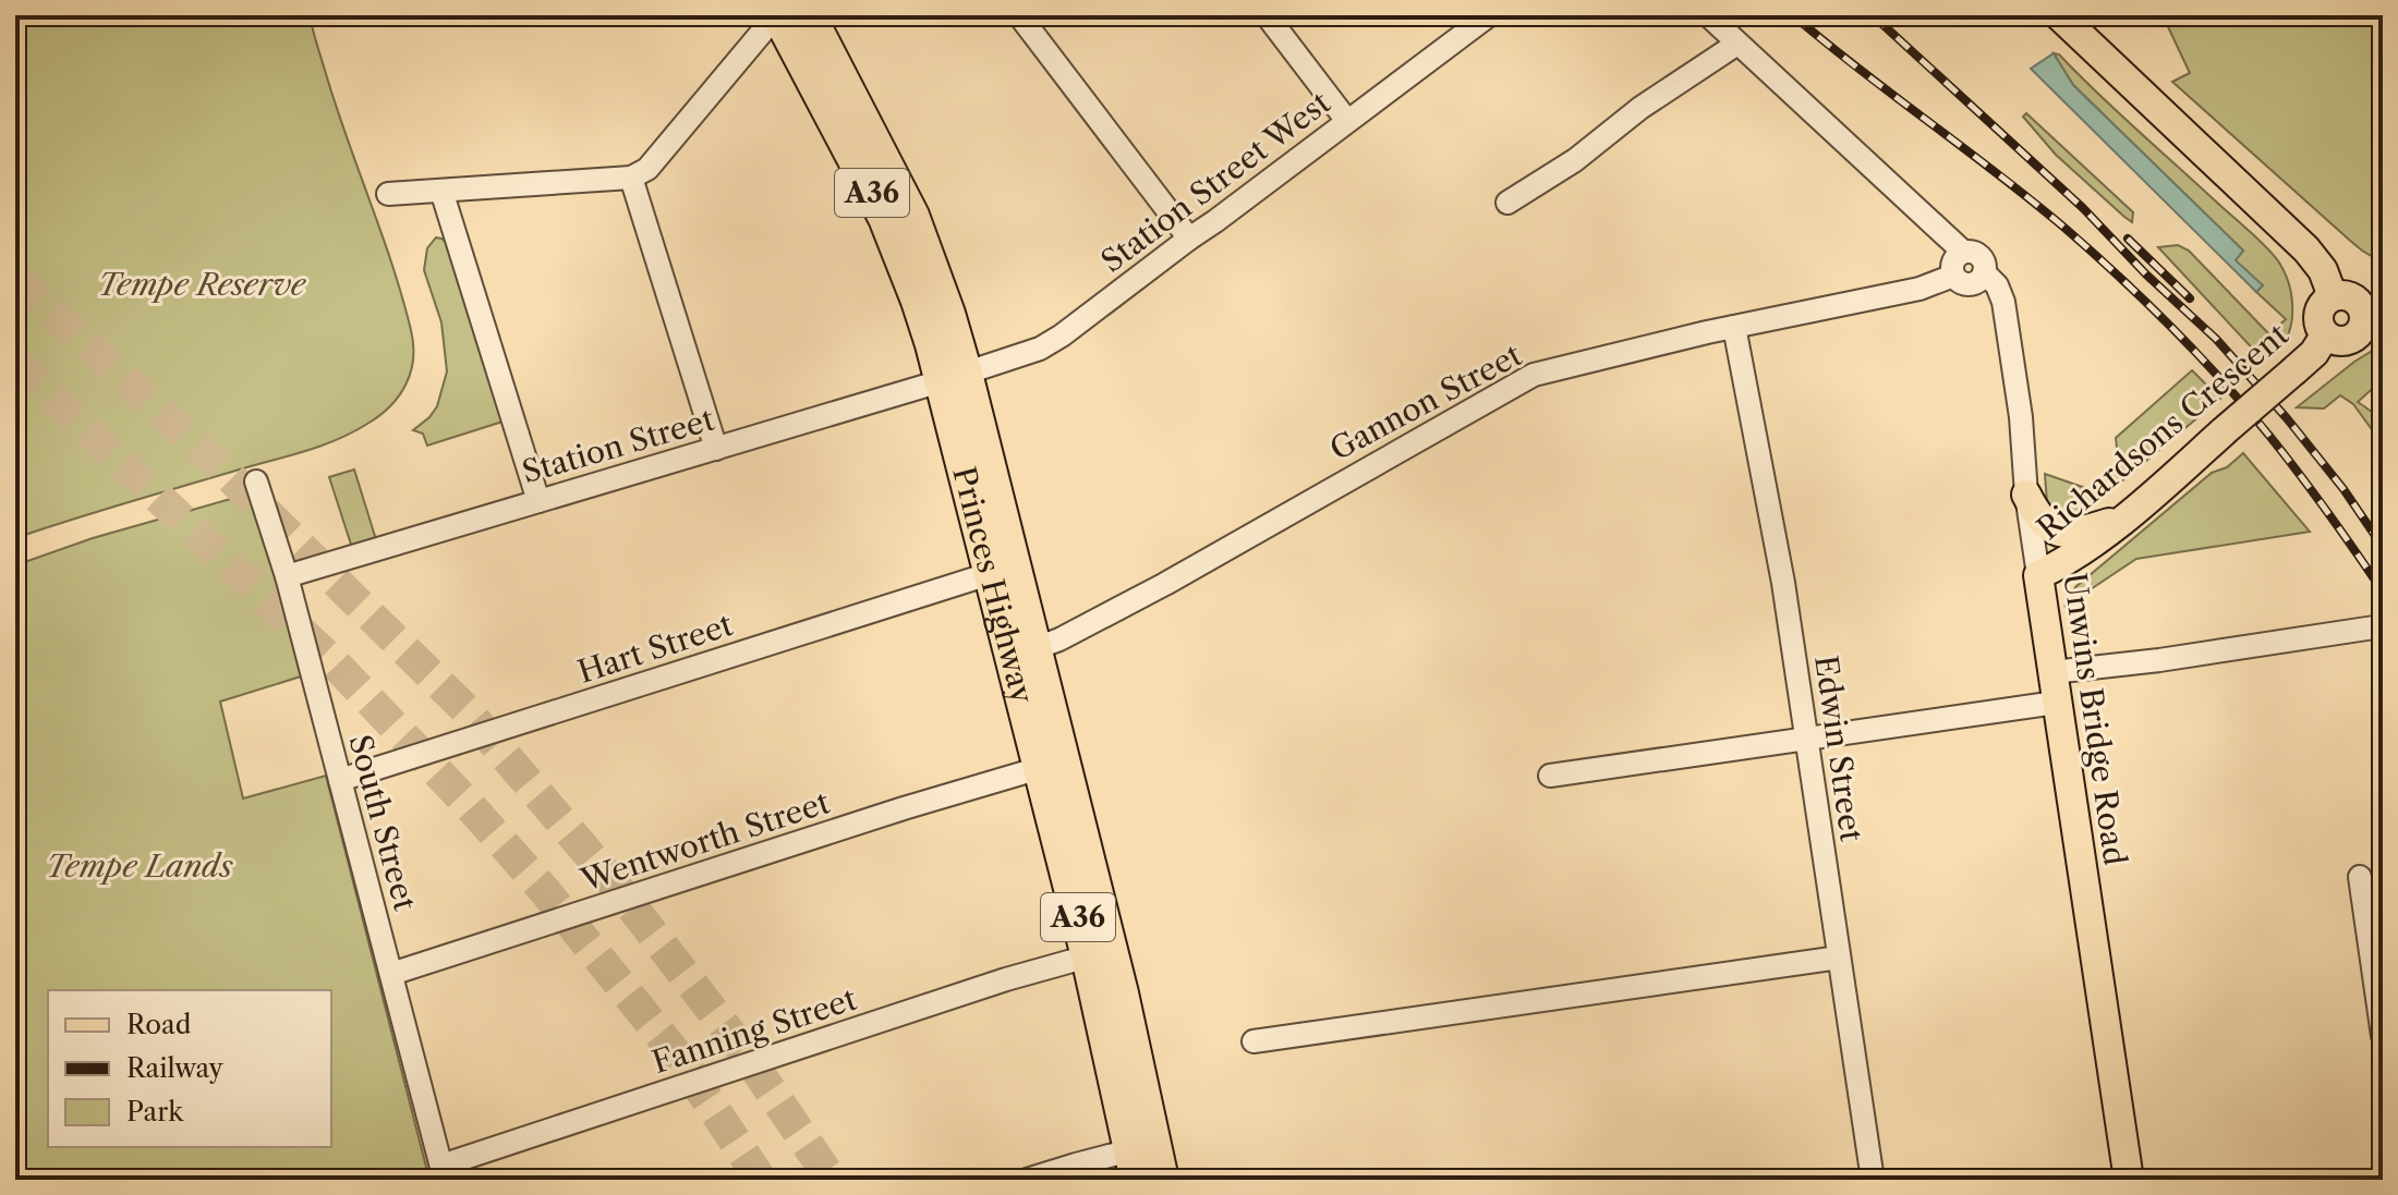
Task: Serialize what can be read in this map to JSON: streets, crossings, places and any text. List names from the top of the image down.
{
  "streets": {
    "highway": ["A36", "Princes Highway"],
    "main road": ["Richardsons Crescent", "Unwins Bridge Road"],
    "street": [
      "Station Street West",
      "Gannon Street",
      "Station Street",
      "Hart Street",
      "Edwin Street",
      "South Street",
      "Wentworth Street",
      "Fanning Street"
    ]
  },
  "crossings": [
    ["Station Street West", "Station Street"],
    ["Station Street West", "Princes Highway"],
    ["Gannon Street", "Princes Highway"],
    ["Gannon Street", "Unwins Bridge Road"],
    ["Gannon Street", "Edwin Street"],
    ["Richardsons Crescent", "Unwins Bridge Road"],
    ["Station Street", "Princes Highway"],
    ["Station Street", "South Street"],
    ["Princes Highway", "Hart Street"],
    ["Princes Highway", "Wentworth Street"],
    ["Princes Highway", "Fanning Street"],
    ["Hart Street", "South Street"],
    ["South Street", "Wentworth Street"],
    ["South Street", "Fanning Street"]
  ],
  "parks": ["Tempe Reserve", "Tempe Lands"],
  "legend": ["Road", "Railway", "Park"]
}
